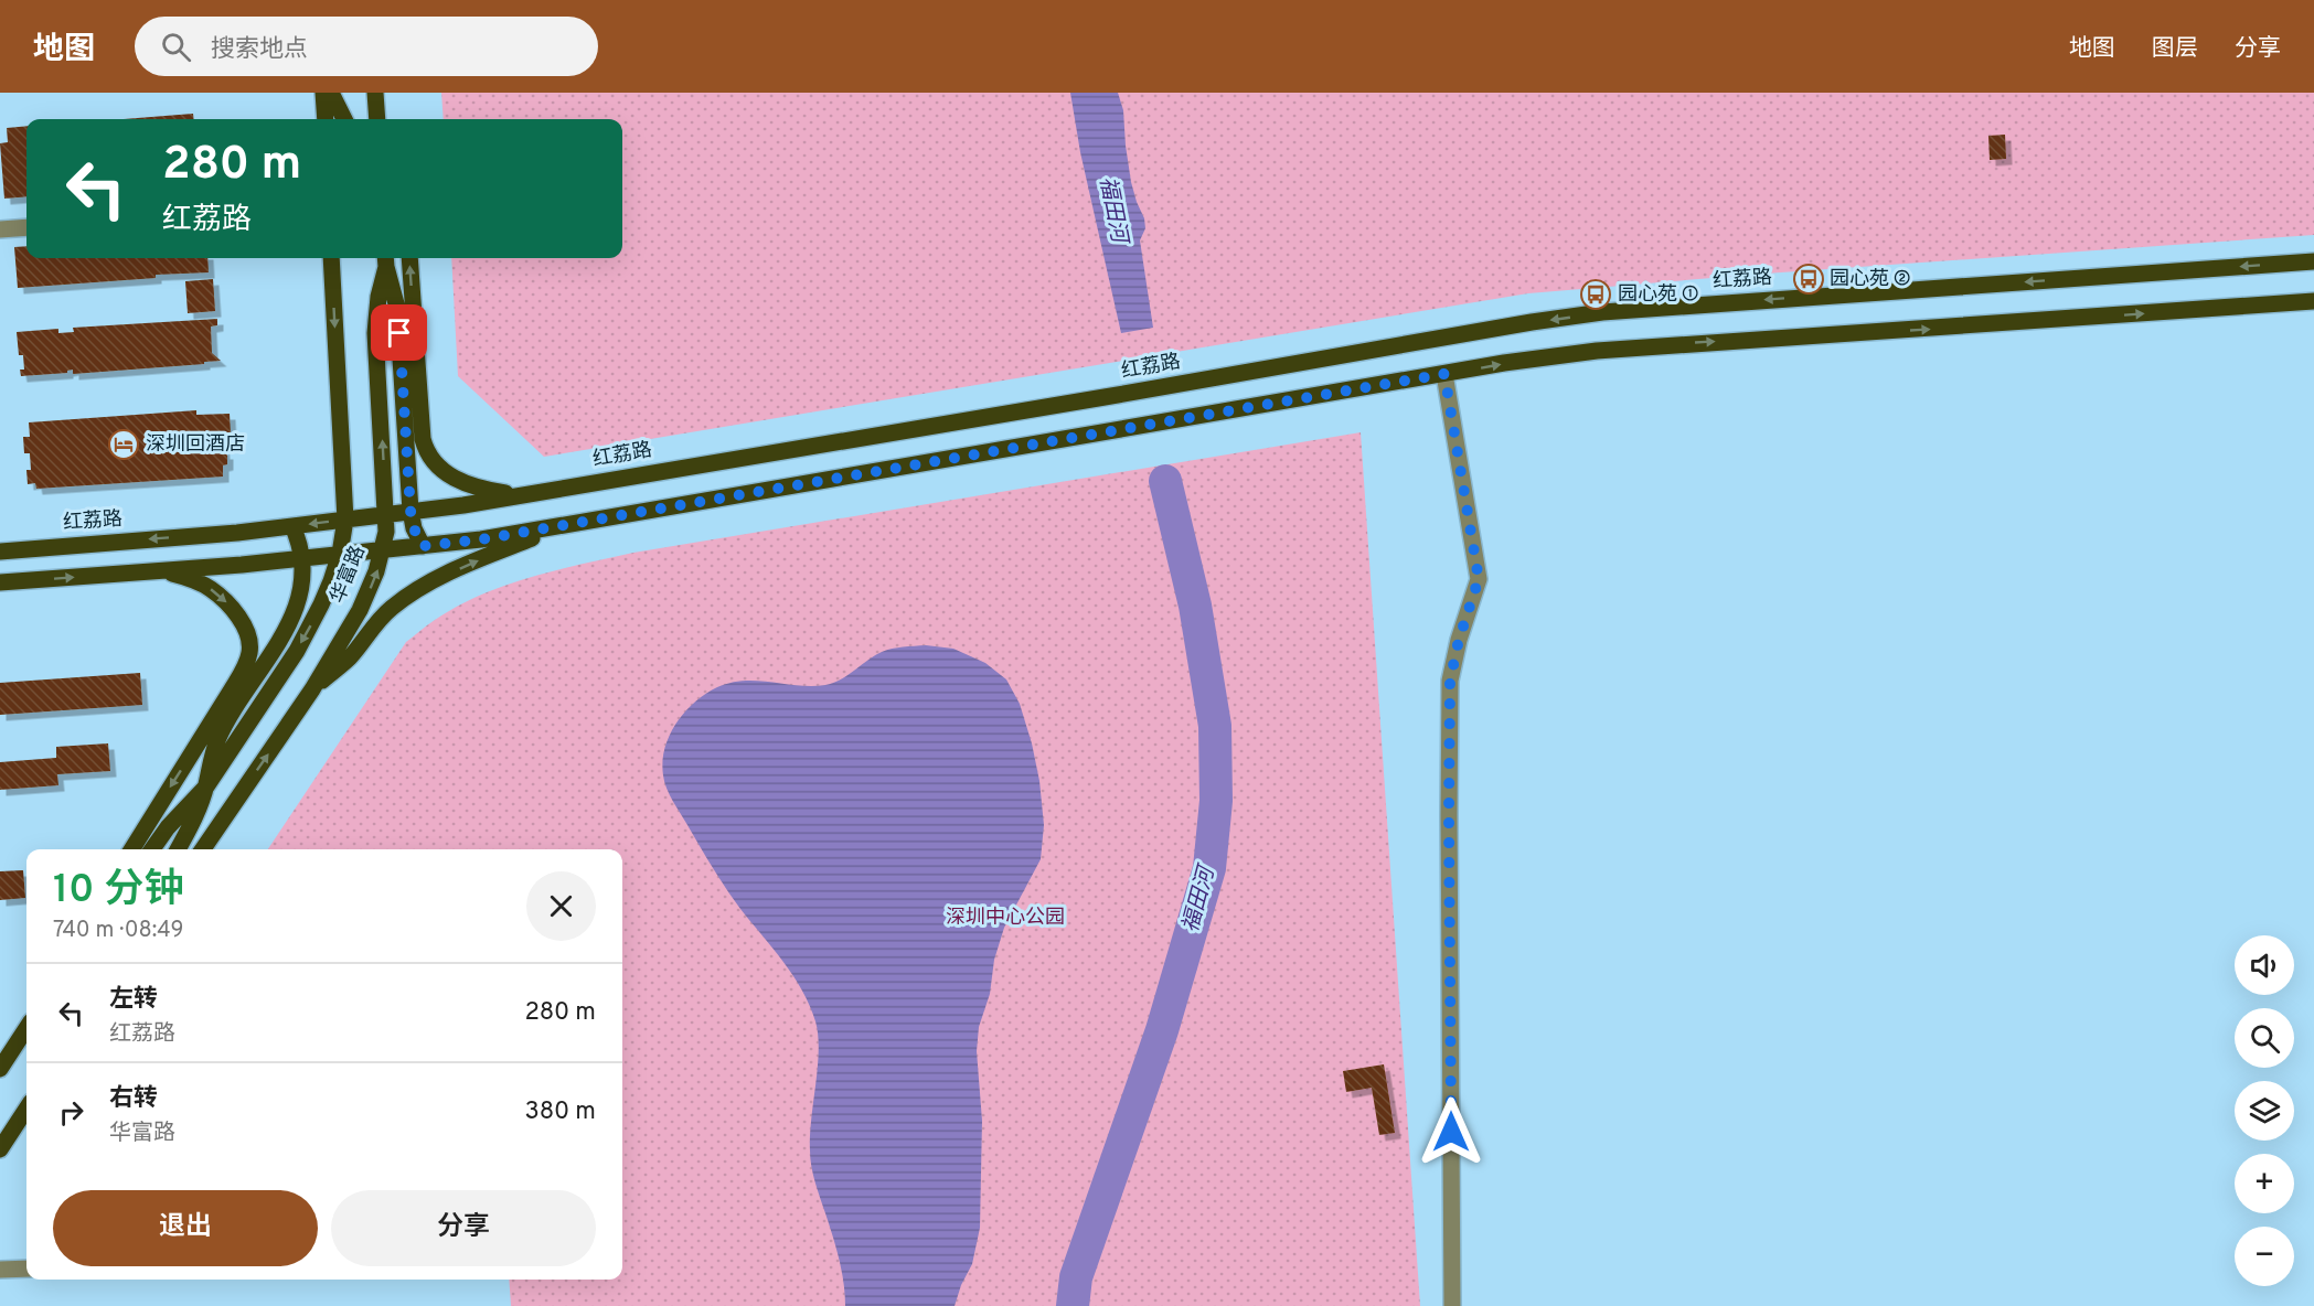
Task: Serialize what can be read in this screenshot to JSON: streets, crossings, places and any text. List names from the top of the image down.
{
  "streets": {
    "main road": ["红荔路", "华富路"]
  },
  "crossings": [
    ["红荔路", "华富路"]
  ],
  "water": ["福田河"],
  "parks": ["深圳中心公园"],
  "places": {
    "bus stop": ["园心苑 ②", "园心苑 ①"],
    "hotel": ["深圳回酒店"]
  },
  "page": {
    "header": "地图",
    "search": "搜索地点",
    "nav": ["地图", "图层", "分享"],
    "turn": ["280 m", "红荔路"],
    "heading": ["10 分钟", "740 m · 08:49"],
    "map_buttons": ["+", "−"],
    "list": [
      {
        "name": "左转",
        "note": "红荔路",
        "value": "280 m"
      },
      {
        "name": "右转",
        "note": "华富路",
        "value": "380 m"
      }
    ],
    "buttons": ["退出", "分享"]
  }
}
